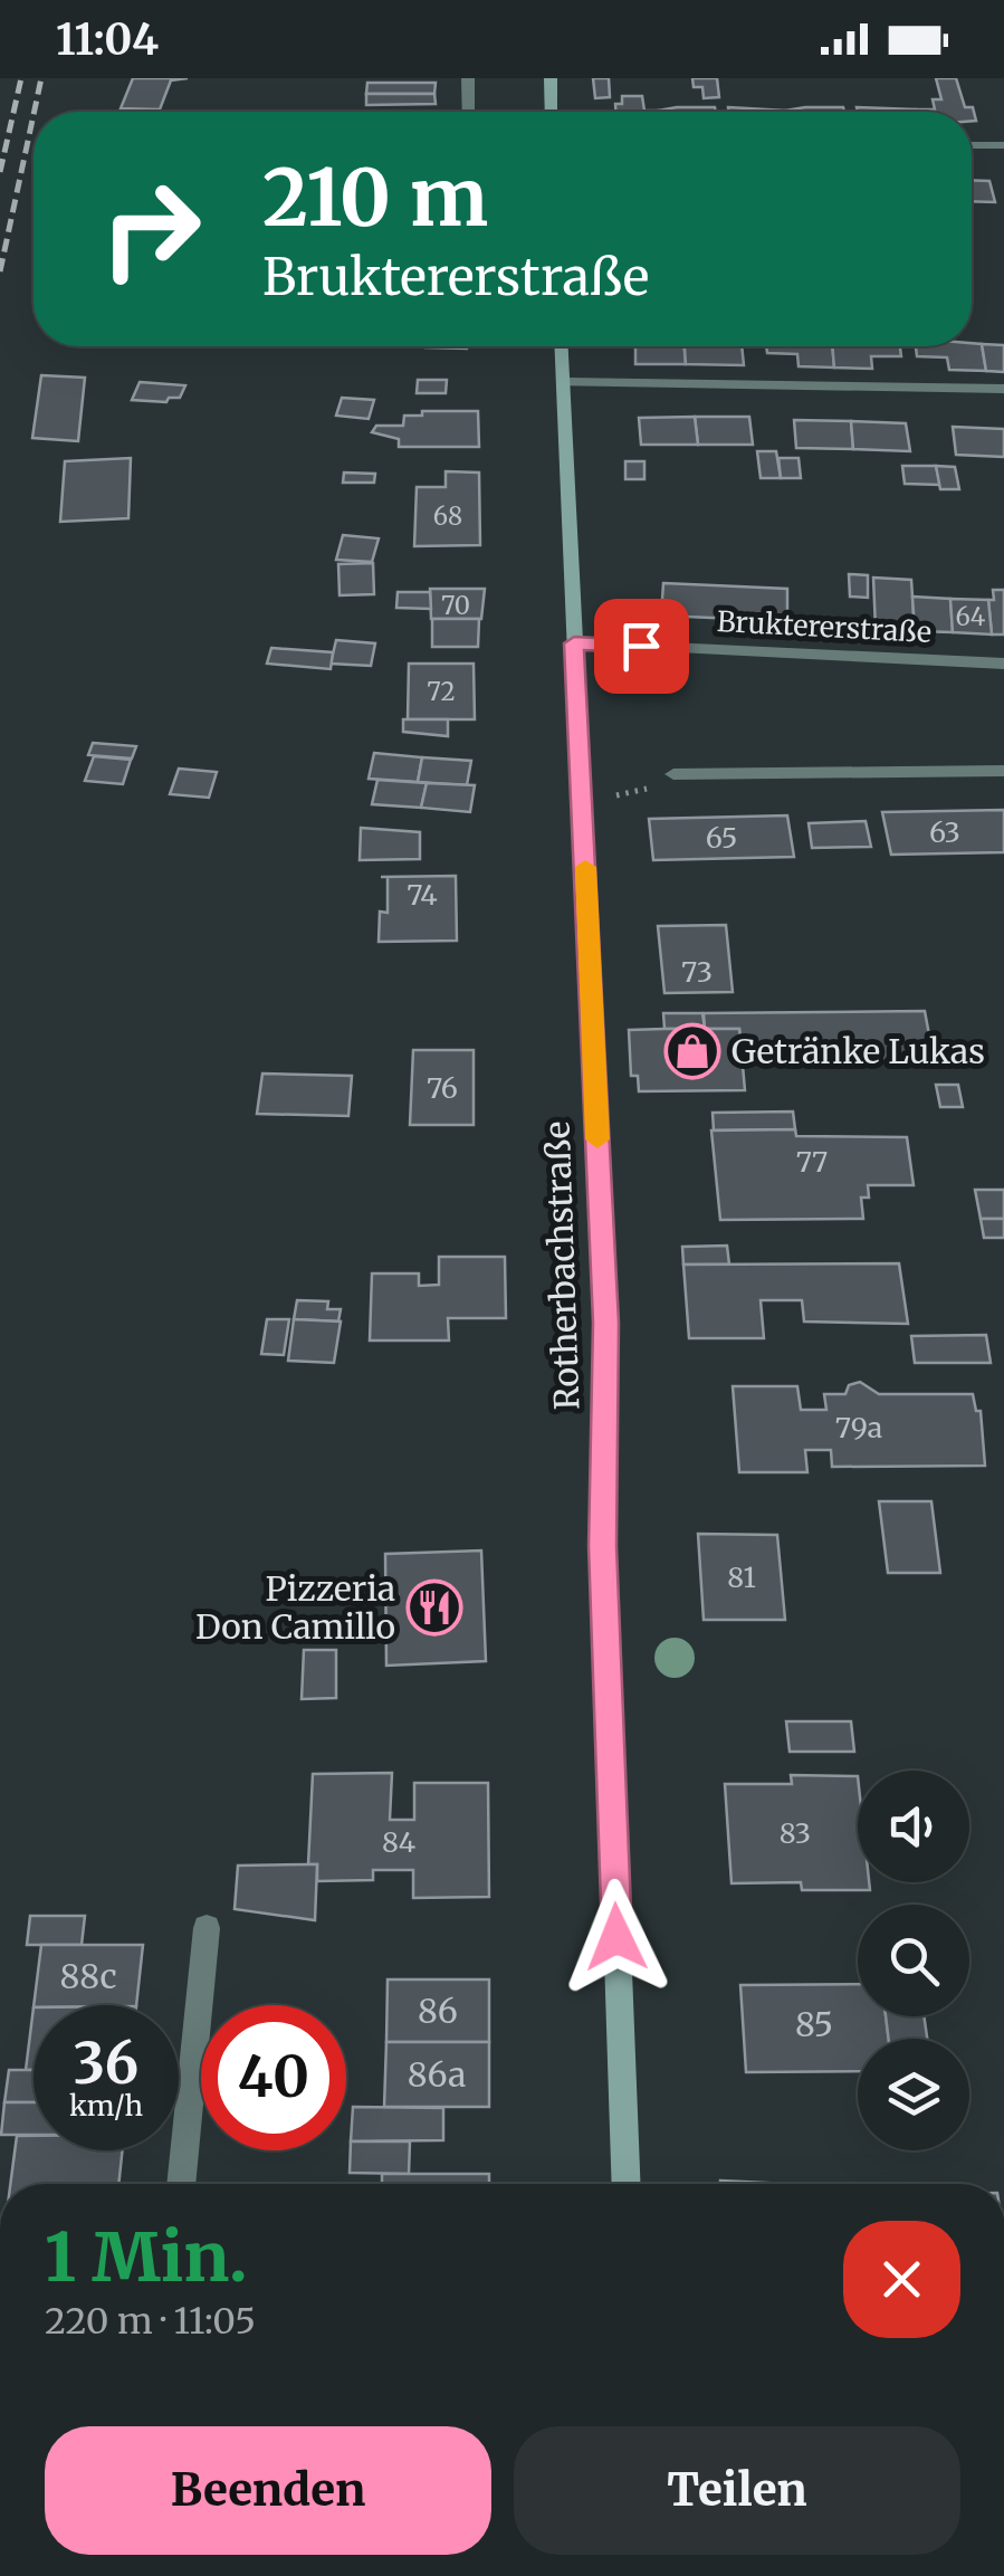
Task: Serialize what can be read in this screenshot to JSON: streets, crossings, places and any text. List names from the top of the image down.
{
  "streets": {
    "street": ["Bruktererstraße", "Rotherbachstraße"]
  },
  "crossings": [
    ["Bruktererstraße", "Rotherbachstraße"]
  ],
  "places": {
    "shop": ["Getränke Lukas"],
    "restaurant": ["Pizzeria Don Camillo"]
  },
  "house_numbers": [
    "68",
    "70",
    "64",
    "72",
    "63",
    "65",
    "74",
    "73",
    "76",
    "77",
    "79a",
    "81",
    "83",
    "84",
    "88c",
    "86",
    "85",
    "86a"
  ],
  "page": {
    "status": "11:04",
    "turn": ["210 m", "Bruktererstraße"],
    "speed": "36 km/h",
    "limit": "40",
    "heading": ["1 Min.", "220 m · 11:05"],
    "buttons": ["Beenden", "Teilen"]
  }
}
